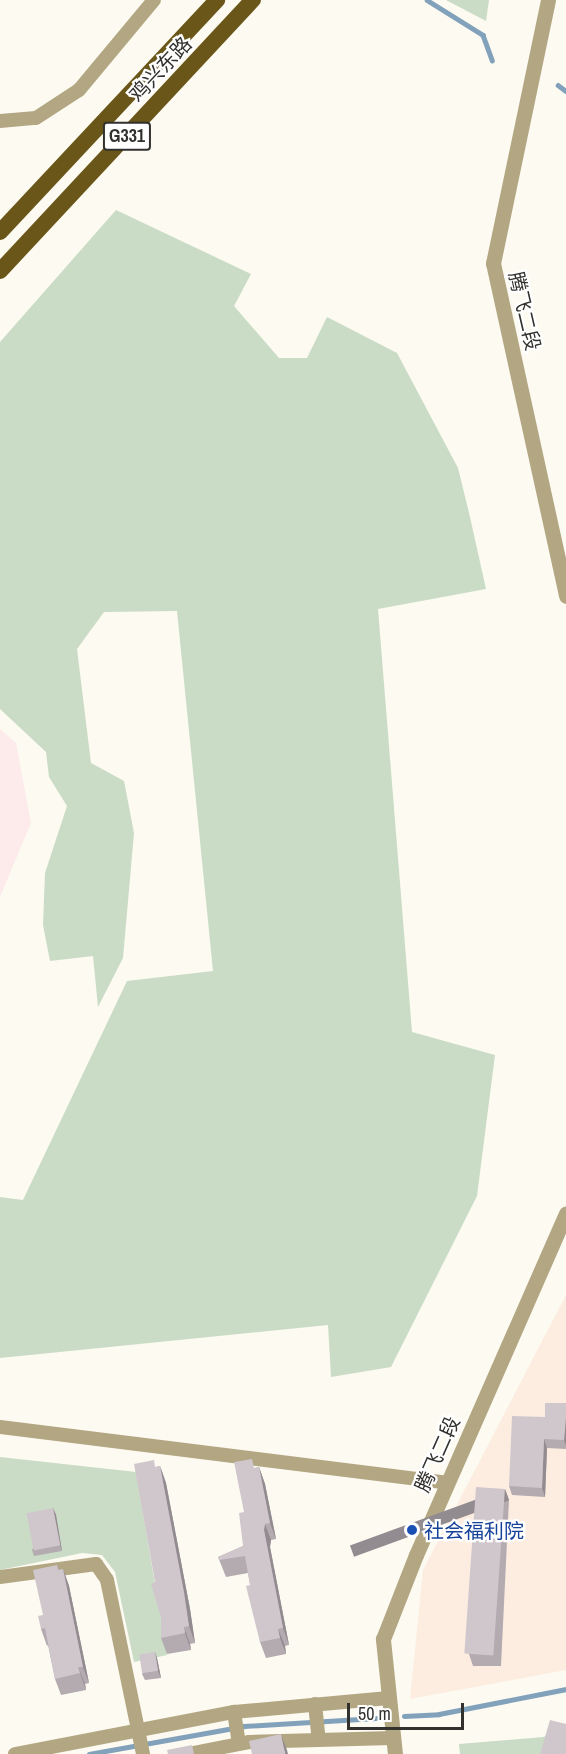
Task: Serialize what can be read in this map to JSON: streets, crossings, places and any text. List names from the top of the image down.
{
  "streets": {
    "highway": ["鸡兴东路", "G331"],
    "street": ["腾飞二段"]
  },
  "places": ["社会福利院"],
  "scale_bar": "50 m"
}
